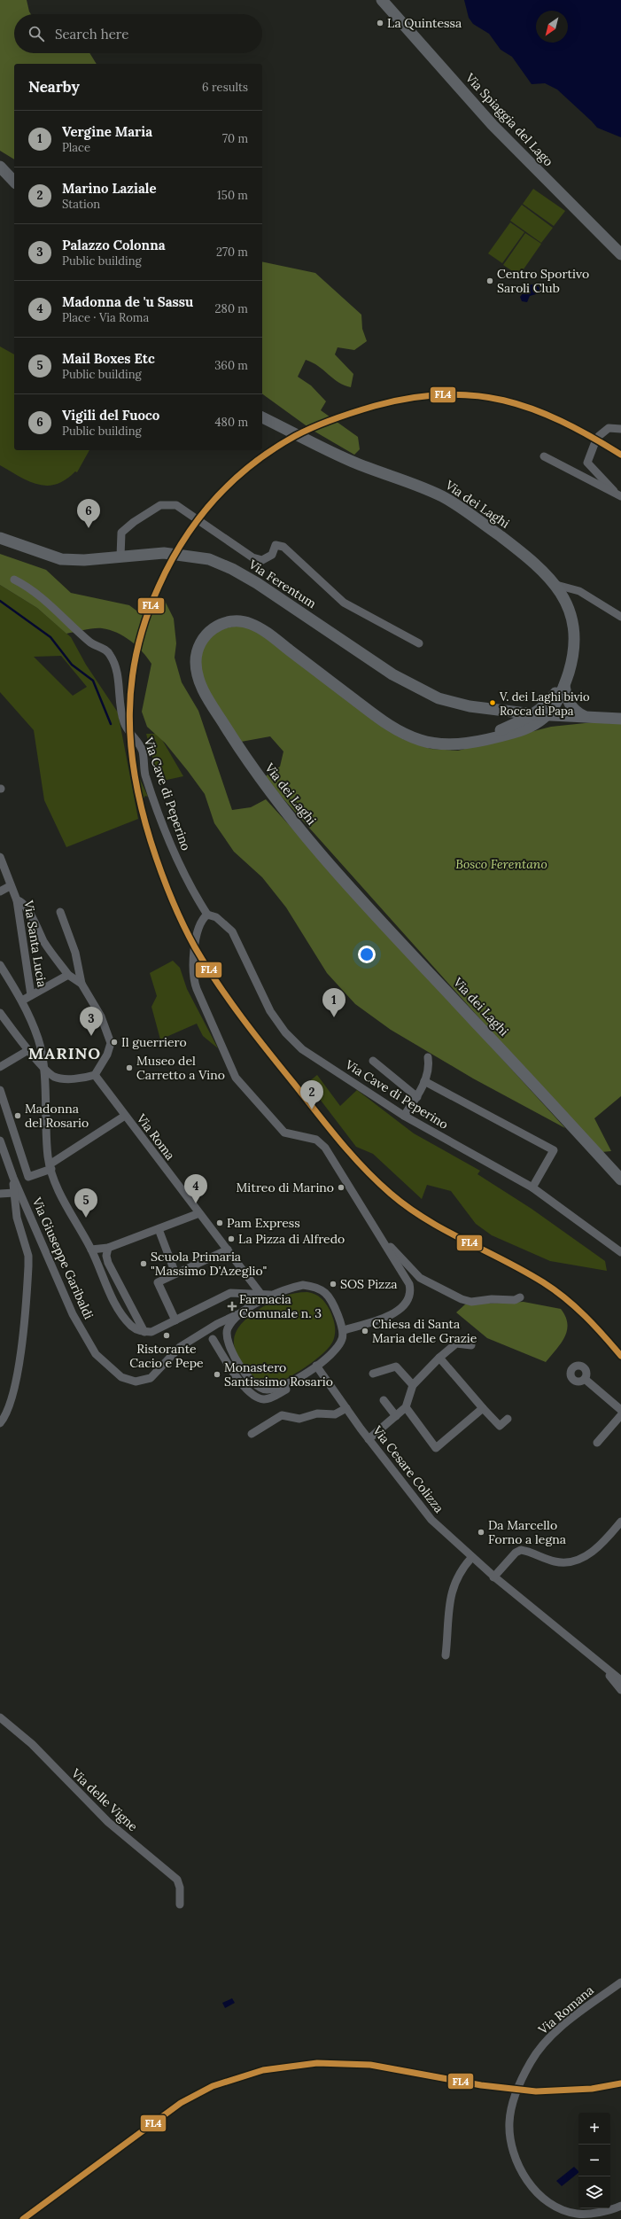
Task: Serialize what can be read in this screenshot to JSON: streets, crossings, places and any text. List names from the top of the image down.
{
  "streets": {
    "main road": ["Via Spiaggia del Lago", "Via dei Laghi", "Via Ferentum"],
    "street": [
      "Via Cave di Peperino",
      "Via Santa Lucia",
      "Via Roma",
      "Via Giuseppe Garibaldi",
      "Via Cesare Colizza",
      "Via delle Vigne",
      "Via Romana"
    ]
  },
  "crossings": [
    ["Via dei Laghi", "Via Ferentum"],
    ["Via Giuseppe Garibaldi", "Via Cesare Colizza"]
  ],
  "districts": ["MARINO"],
  "parks": ["Bosco Ferentano"],
  "places": {
    "other": [
      "La Quintessa",
      "Centro Sportivo Saroli Club",
      "V. dei Laghi bivio Rocca di Papa",
      "Il guerriero",
      "Museo del Carretto a Vino",
      "Madonna del Rosario",
      "Mitreo di Marino",
      "Pam Express",
      "La Pizza di Alfredo",
      "Scuola Primaria \"Massimo D'Azeglio\"",
      "SOS Pizza",
      "Chiesa di Santa Maria delle Grazie",
      "Ristorante Cacio e Pepe",
      "Monastero Santissimo Rosario",
      "Da Marcello Forno a legna"
    ],
    "health": ["Farmacia Comunale n. 3"]
  },
  "lines": ["transit line FL4"],
  "north": "bottom left",
  "page": {
    "search": "Search here",
    "heading": ["Nearby", "6 results"],
    "list": [
      {
        "mark": "1",
        "name": "Vergine Maria",
        "note": "Place",
        "value": "70 m"
      },
      {
        "mark": "2",
        "name": "Marino Laziale",
        "note": "Station",
        "value": "150 m"
      },
      {
        "mark": "3",
        "name": "Palazzo Colonna",
        "note": "Public building",
        "value": "270 m"
      },
      {
        "mark": "4",
        "name": "Madonna de 'u Sassu",
        "note": "Place · Via Roma",
        "value": "280 m"
      },
      {
        "mark": "5",
        "name": "Mail Boxes Etc",
        "note": "Public building",
        "value": "360 m"
      },
      {
        "mark": "6",
        "name": "Vigili del Fuoco",
        "note": "Public building",
        "value": "480 m"
      }
    ],
    "pins": [
      "6",
      "1",
      "3",
      "2",
      "4",
      "5"
    ],
    "map_buttons": ["+", "−"]
  }
}
